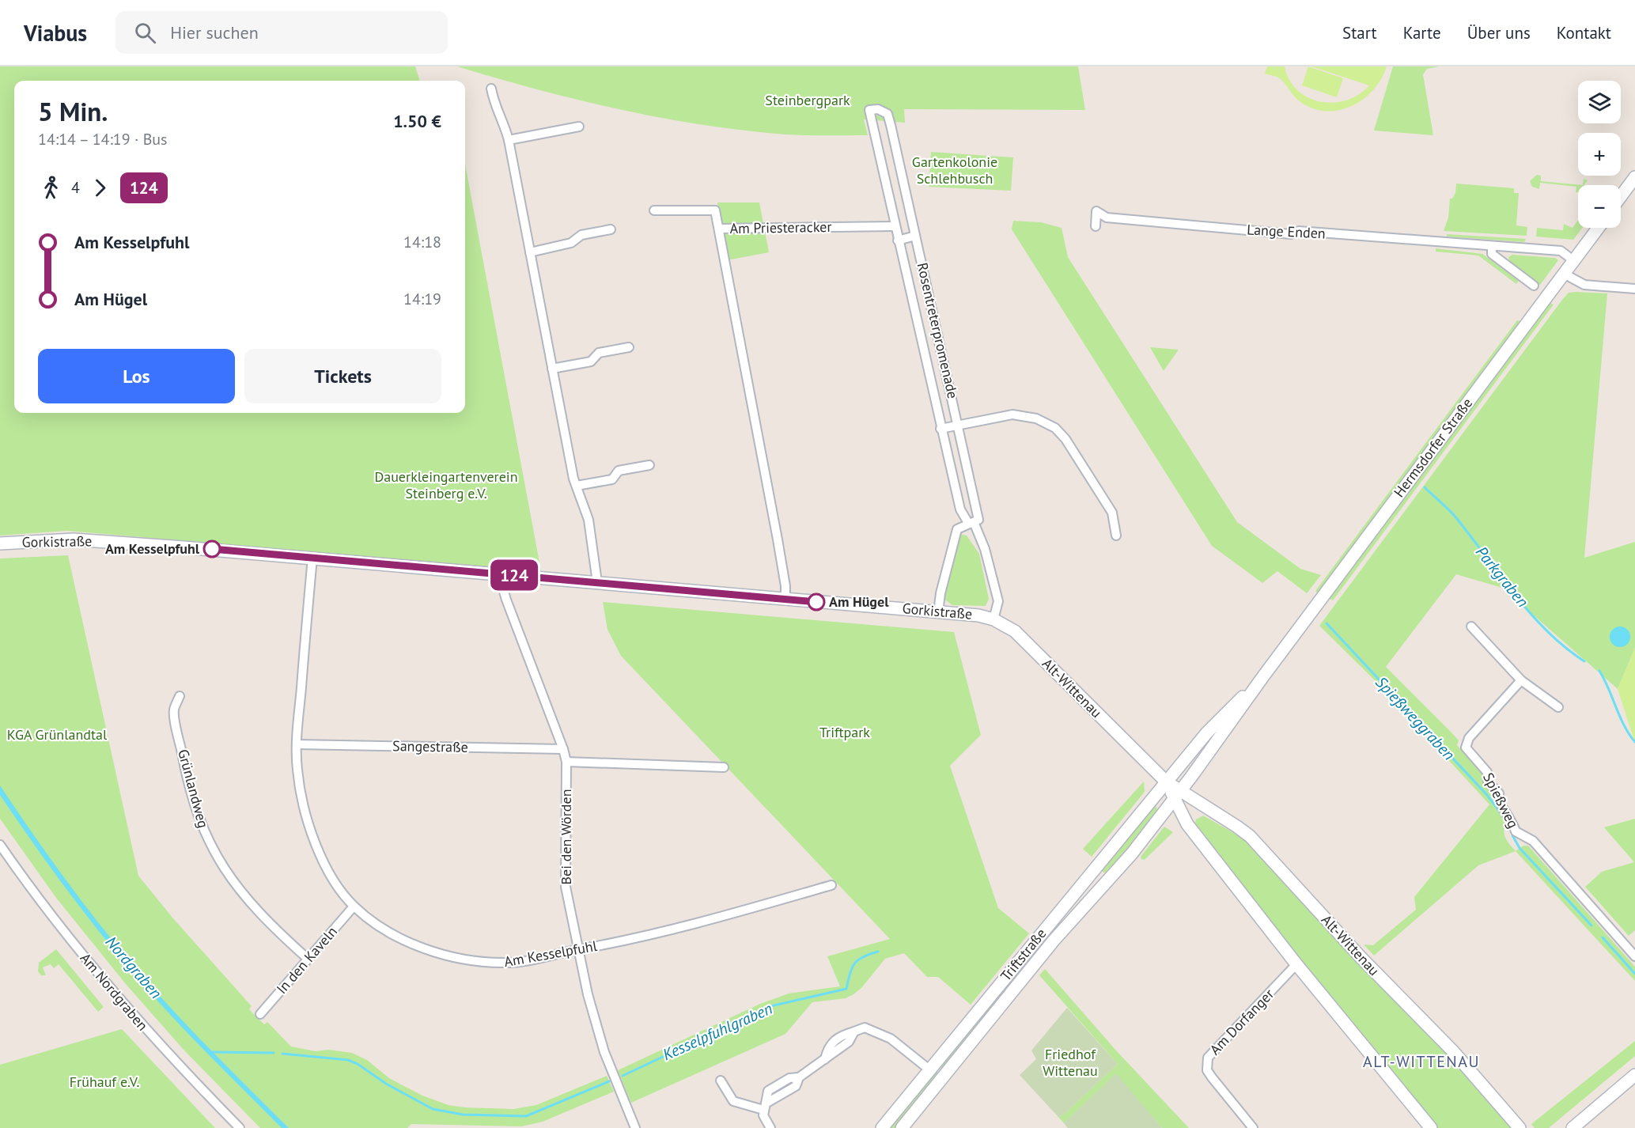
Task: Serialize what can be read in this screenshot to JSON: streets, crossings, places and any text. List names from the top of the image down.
{
  "streets": {
    "main road": [
      "Hermsdorfer Straße",
      "Gorkistraße",
      "Alt-Wittenau",
      "Triftstraße"
    ],
    "street": [
      "Am Priesteracker",
      "Lange Enden",
      "Rosentreterpromenade",
      "Sangestraße",
      "Grünlandweg",
      "Spießweg",
      "Bei den Wörden",
      "Am Kesselpfuhl",
      "In den Kaveln",
      "Am Nordgraben",
      "Am Dorfanger"
    ]
  },
  "crossings": [
    ["Am Priesteracker", "Rosentreterpromenade"],
    ["Lange Enden", "Hermsdorfer Straße"],
    ["Rosentreterpromenade", "Gorkistraße"],
    ["Rosentreterpromenade", "Alt-Wittenau"],
    ["Hermsdorfer Straße", "Alt-Wittenau"],
    ["Hermsdorfer Straße", "Triftstraße"],
    ["Gorkistraße", "Alt-Wittenau"],
    ["Gorkistraße", "Bei den Wörden"],
    ["Gorkistraße", "Am Kesselpfuhl"],
    ["Alt-Wittenau", "Triftstraße"],
    ["Alt-Wittenau", "Am Dorfanger"],
    ["Sangestraße", "Bei den Wörden"],
    ["Sangestraße", "Am Kesselpfuhl"],
    ["Grünlandweg", "In den Kaveln"],
    ["Bei den Wörden", "Am Kesselpfuhl"],
    ["Am Kesselpfuhl", "In den Kaveln"]
  ],
  "districts": ["ALT-WITTENAU"],
  "water": [
    "Parkgraben",
    "Spießweggraben",
    "Nordgraben",
    "Kesselpfuhlgraben"
  ],
  "parks": [
    "Steinbergpark",
    "Gartenkolonie Schlehbusch",
    "Dauerkleingartenverein Steinberg e.V.",
    "Triftpark",
    "KGA Grünlandtal",
    "Friedhof Wittenau",
    "Frühauf e.V."
  ],
  "places": ["Am Kesselpfuhl", "Am Hügel"],
  "lines": ["bus line 124"],
  "page": {
    "header": "Viabus",
    "search": "Hier suchen",
    "nav": [
      "Start",
      "Karte",
      "Über uns",
      "Kontakt"
    ],
    "on_map": "124",
    "map_buttons": ["+", "−"],
    "heading": ["5 Min.", "14:14 – 14:19 · Bus", "1.50 €"],
    "legs": ["4", "124"],
    "list": [
      {
        "name": "Am Kesselpfuhl",
        "value": "14:18"
      },
      {
        "name": "Am Hügel",
        "value": "14:19"
      }
    ],
    "buttons": ["Los", "Tickets"]
  }
}
